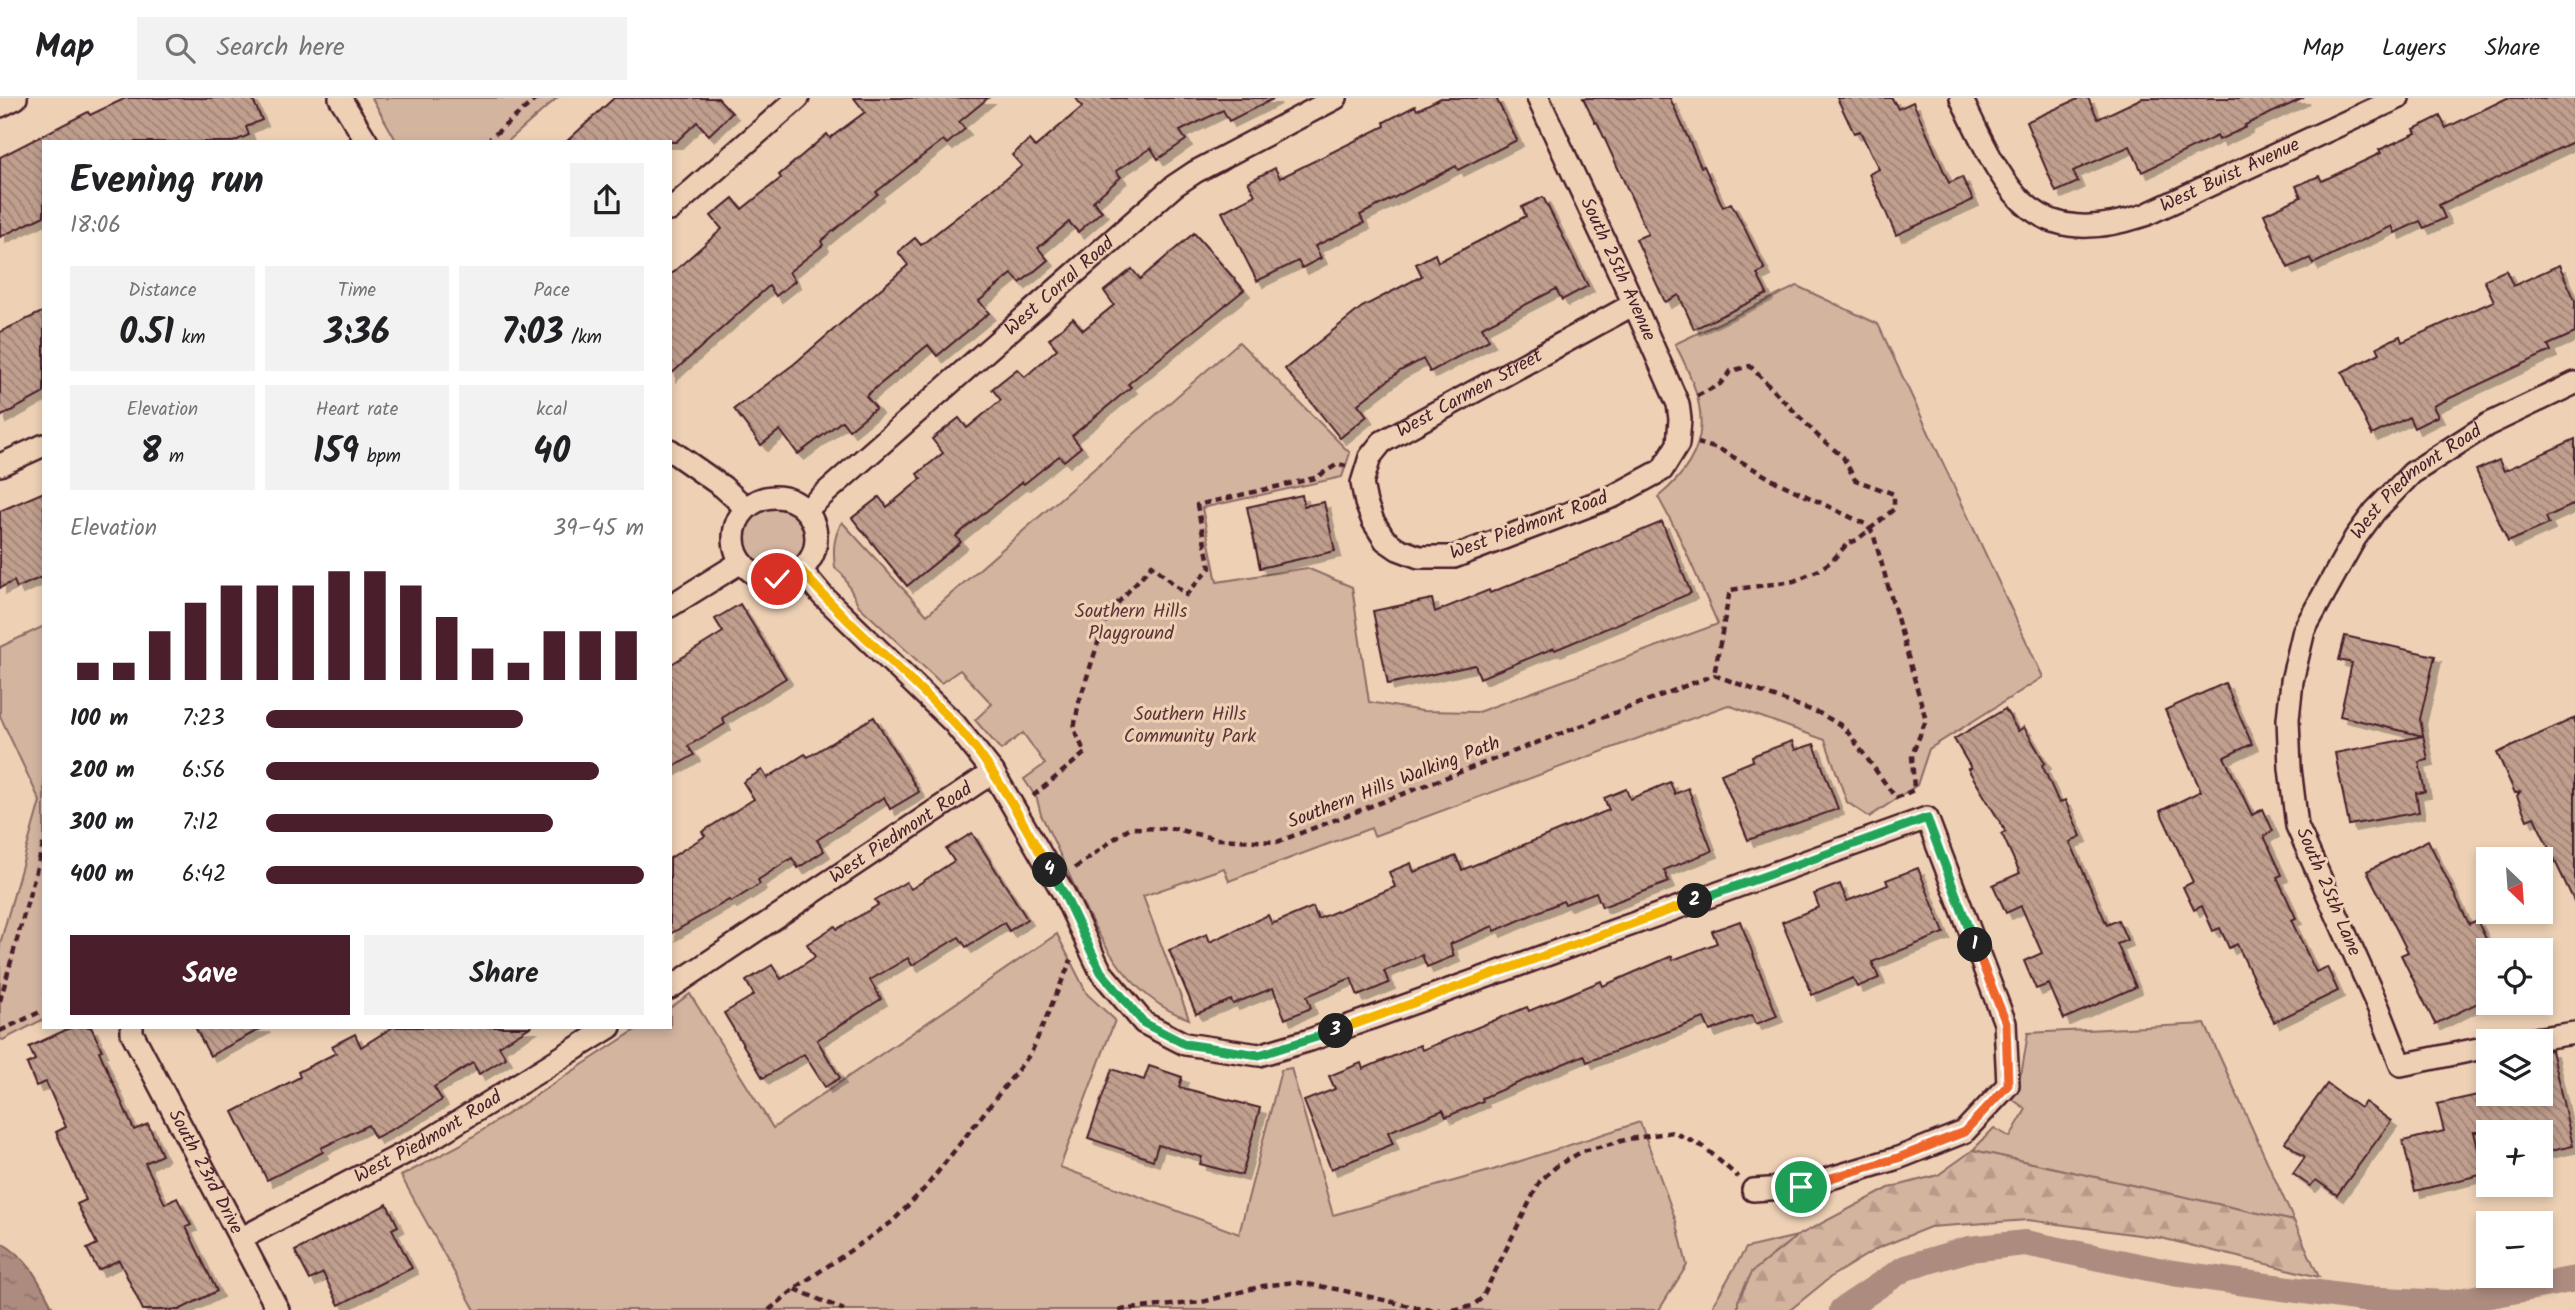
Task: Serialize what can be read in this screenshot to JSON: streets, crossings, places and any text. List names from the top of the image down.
{
  "streets": {
    "street": [
      "West Buist Avenue",
      "South 25th Avenue",
      "West Corral Road",
      "West Carmen Street",
      "West Piedmont Road",
      "South 25th Lane",
      "South 23rd Drive"
    ],
    "path": ["Southern Hills Walking Path"]
  },
  "crossings": [
    ["South 25th Avenue", "West Carmen Street"],
    ["South 25th Avenue", "West Piedmont Road"],
    ["West Carmen Street", "West Piedmont Road"],
    ["West Piedmont Road", "South 25th Lane"],
    ["West Piedmont Road", "South 23rd Drive"]
  ],
  "parks": ["Southern Hills Playground", "Southern Hills Community Park"],
  "north": "bottom right",
  "page": {
    "header": "Map",
    "search": "Search here",
    "nav": ["Map", "Layers", "Share"],
    "heading": ["Evening run", "18:06"],
    "stats": [
      ["Distance", "0.51 km"],
      ["Time", "3:36"],
      ["Pace", "7:03 /km"],
      ["Elevation", "8 m"],
      ["Heart rate", "159 bpm"],
      ["kcal", "40"]
    ],
    "chart": ["Elevation", "39–45 m"],
    "list": [
      {
        "name": "100 m",
        "note": "7:23"
      },
      {
        "name": "200 m",
        "note": "6:56"
      },
      {
        "name": "300 m",
        "note": "7:12"
      },
      {
        "name": "400 m",
        "note": "6:42"
      }
    ],
    "map_buttons": ["+", "−"],
    "pins": [
      "4",
      "2",
      "1",
      "3"
    ],
    "buttons": ["Save", "Share"]
  }
}
